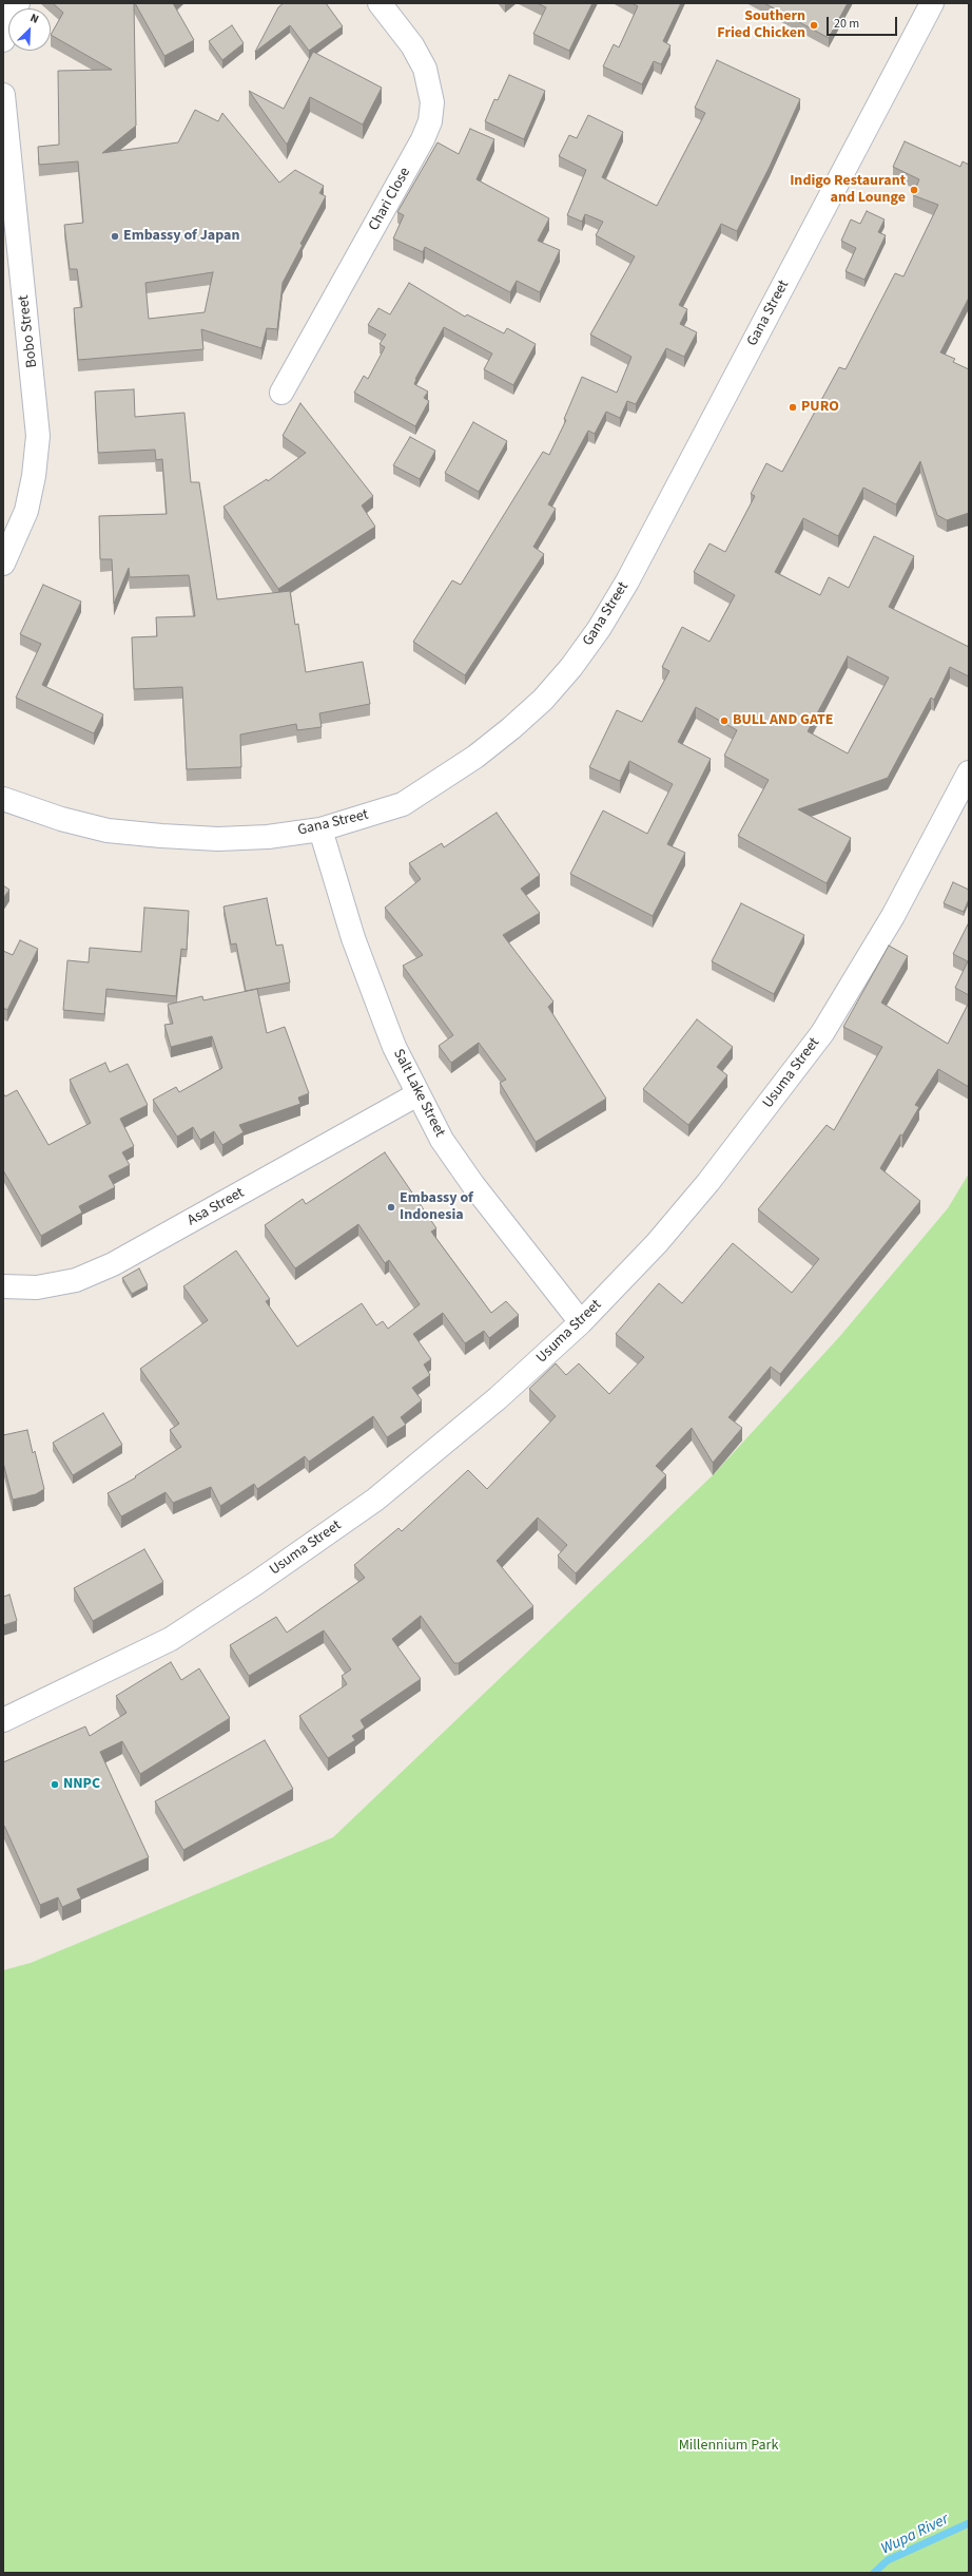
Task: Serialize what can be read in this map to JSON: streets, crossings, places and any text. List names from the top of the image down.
{
  "streets": {
    "street": [
      "Chari Close",
      "Gana Street",
      "Bobo Street",
      "Usuma Street",
      "Salt Lake Street",
      "Asa Street"
    ]
  },
  "crossings": [
    ["Gana Street", "Salt Lake Street"],
    ["Usuma Street", "Salt Lake Street"],
    ["Salt Lake Street", "Asa Street"]
  ],
  "water": ["Wupa River"],
  "parks": ["Millennium Park"],
  "places": [
    "Southern Fried Chicken",
    "Indigo Restaurant and Lounge",
    "Embassy of Japan",
    "PURO",
    "BULL AND GATE",
    "Embassy of Indonesia",
    "NNPC"
  ],
  "scale_bar": "20 m",
  "north": "top right"
}
